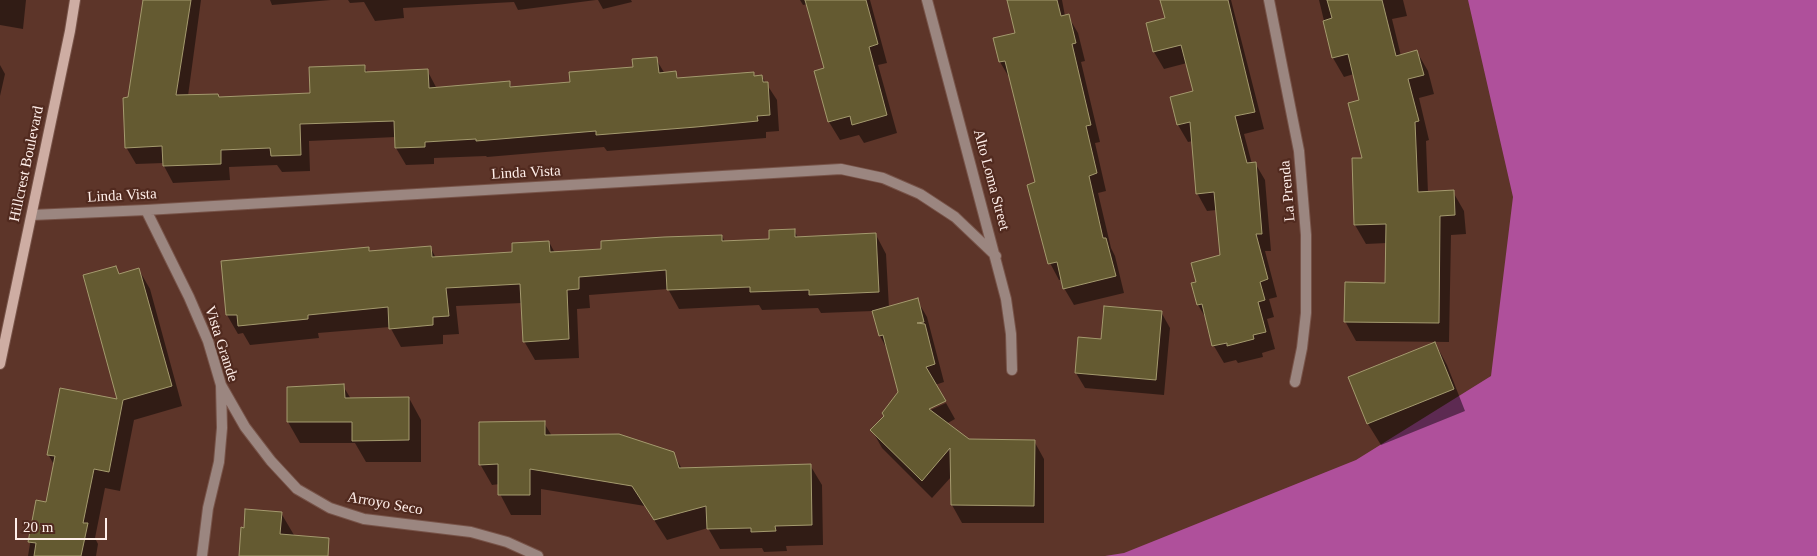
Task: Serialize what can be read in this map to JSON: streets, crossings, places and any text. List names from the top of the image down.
{
  "streets": {
    "street": [
      "Hillcrest Boulevard",
      "Linda Vista",
      "Alto Loma Street",
      "La Prenda",
      "Vista Grande",
      "Arroyo Seco"
    ]
  },
  "crossings": [
    ["Hillcrest Boulevard", "Linda Vista"],
    ["Linda Vista", "Alto Loma Street"],
    ["Linda Vista", "Vista Grande"],
    ["Vista Grande", "Arroyo Seco"]
  ],
  "scale_bar": "20 m"
}
